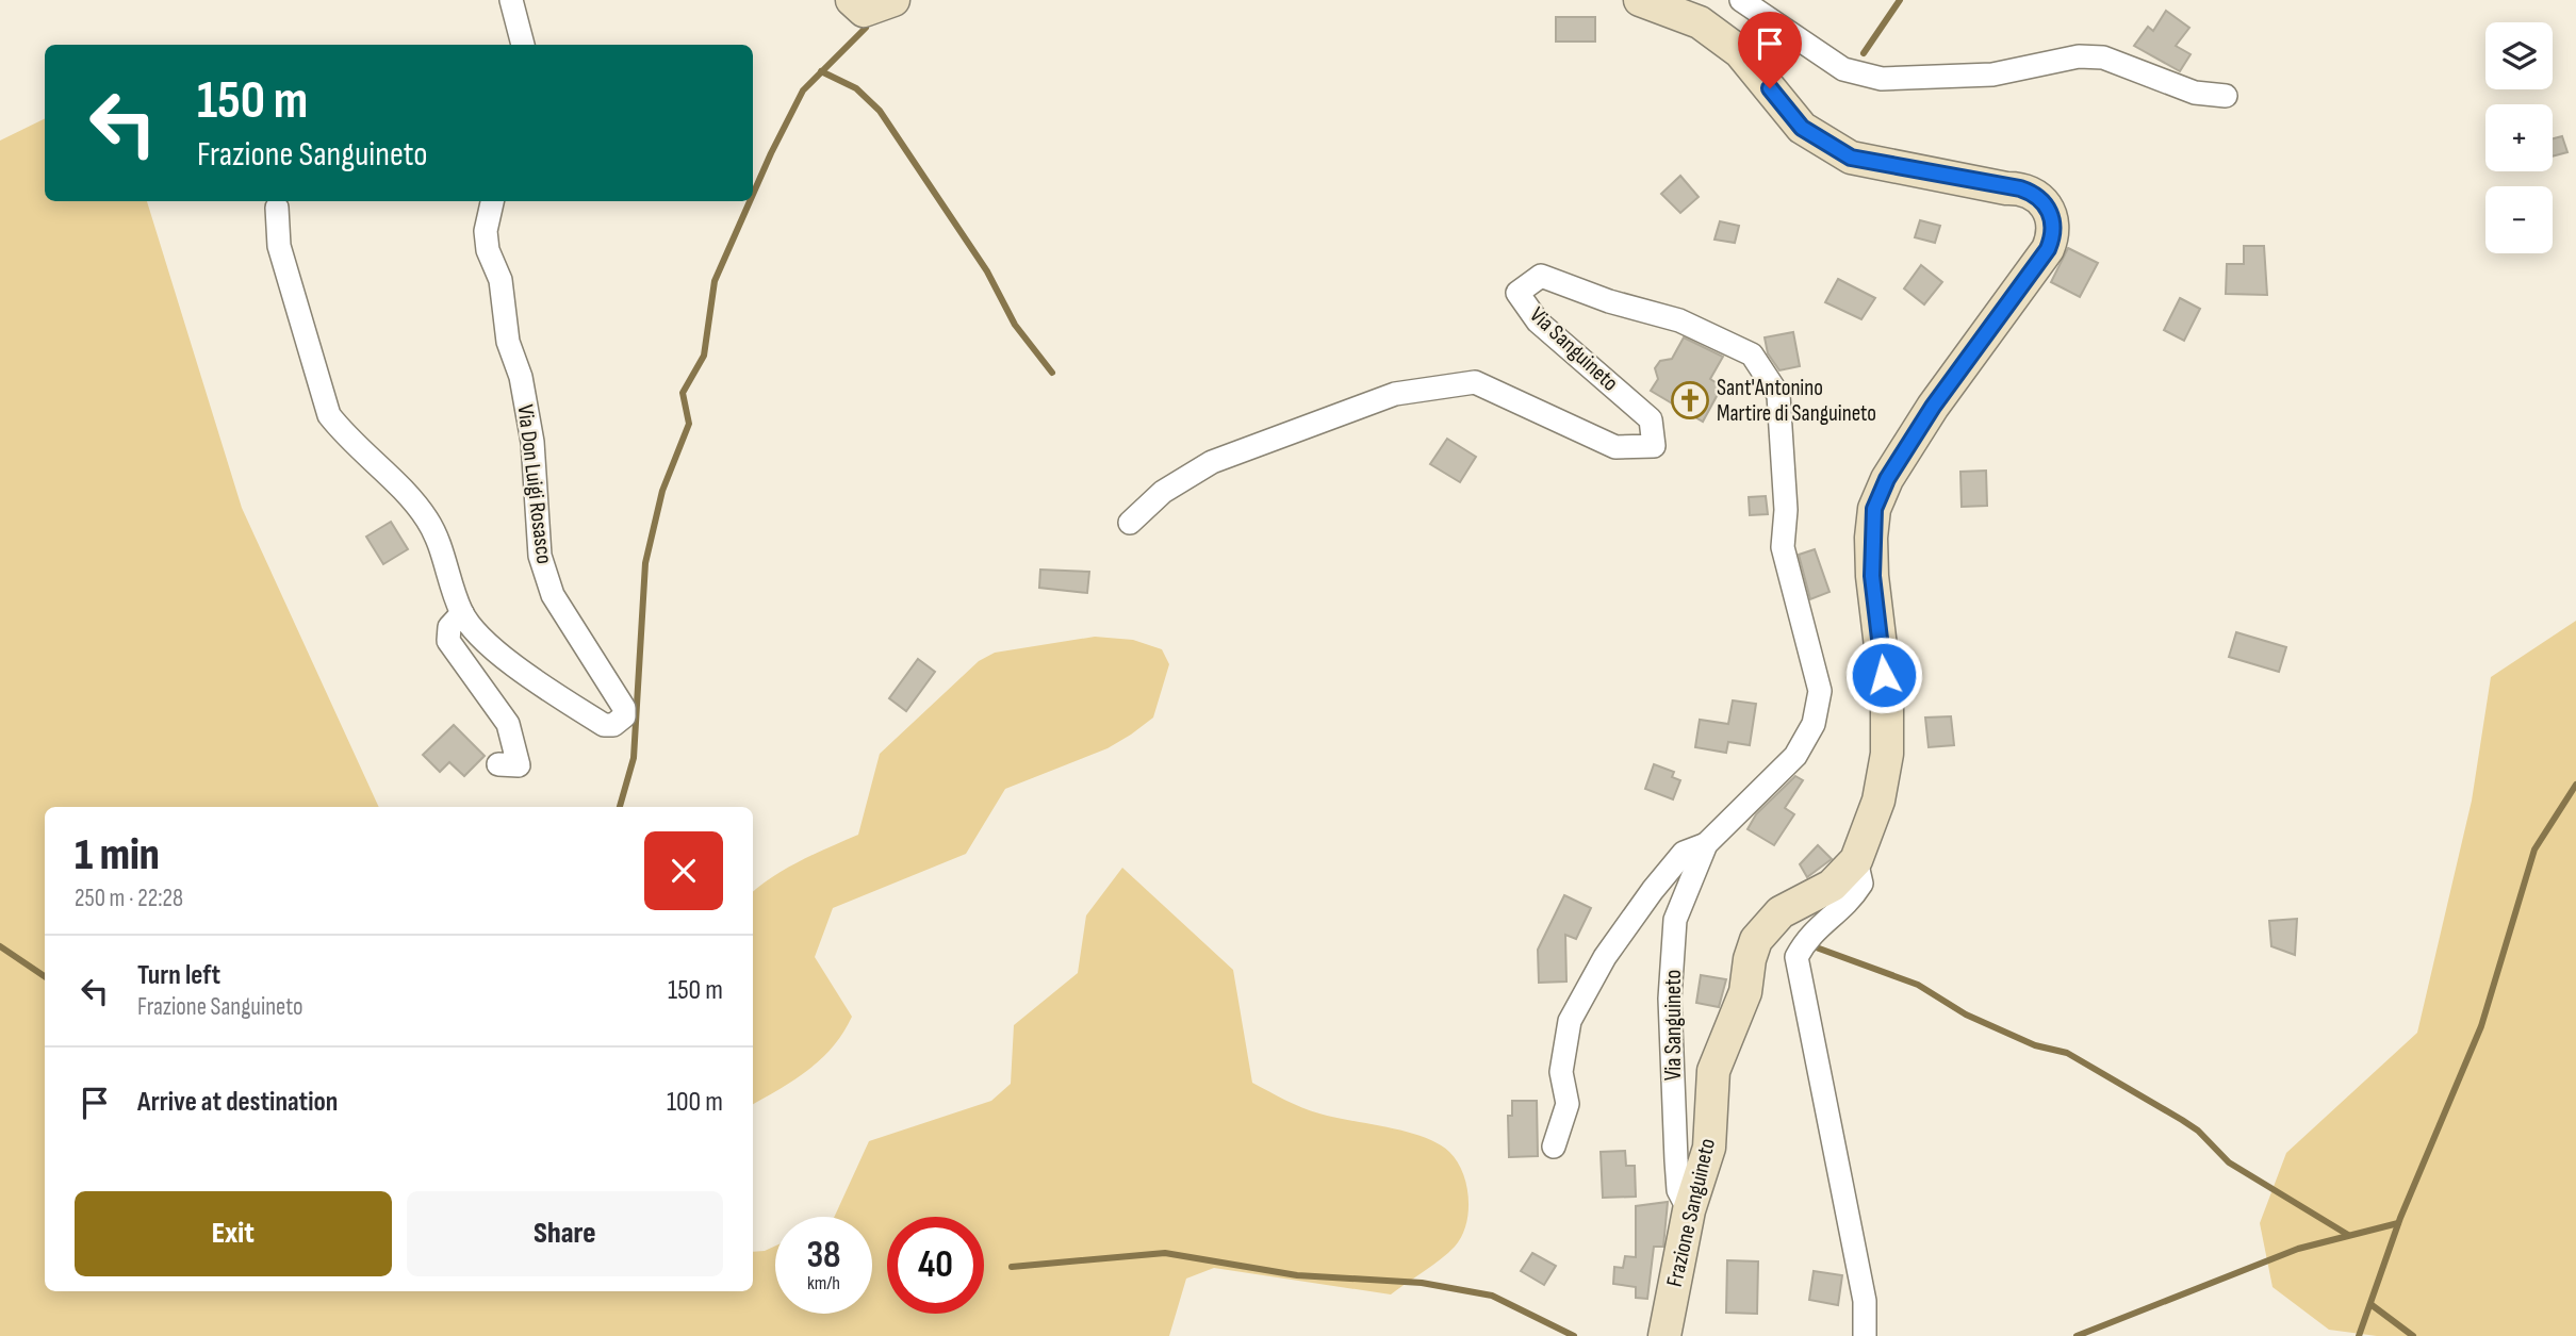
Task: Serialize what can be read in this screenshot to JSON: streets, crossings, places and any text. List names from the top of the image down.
{
  "streets": {
    "street": ["Via Sanguineto", "Via Don Luigi Rosasco", "Frazione Sanguineto"]
  },
  "crossings": [
    ["Via Sanguineto", "Frazione Sanguineto"]
  ],
  "places": {
    "church": ["Sant'Antonino Martire di Sanguineto"]
  },
  "page": {
    "map_buttons": ["+", "−"],
    "turn": ["150 m", "Frazione Sanguineto"],
    "heading": ["1 min", "250 m · 22:28"],
    "list": [
      {
        "name": "Turn left",
        "note": "Frazione Sanguineto",
        "value": "150 m"
      },
      {
        "name": "Arrive at destination",
        "value": "100 m"
      }
    ],
    "buttons": ["Exit", "Share"],
    "speed": "38 km/h",
    "limit": "40"
  }
}
